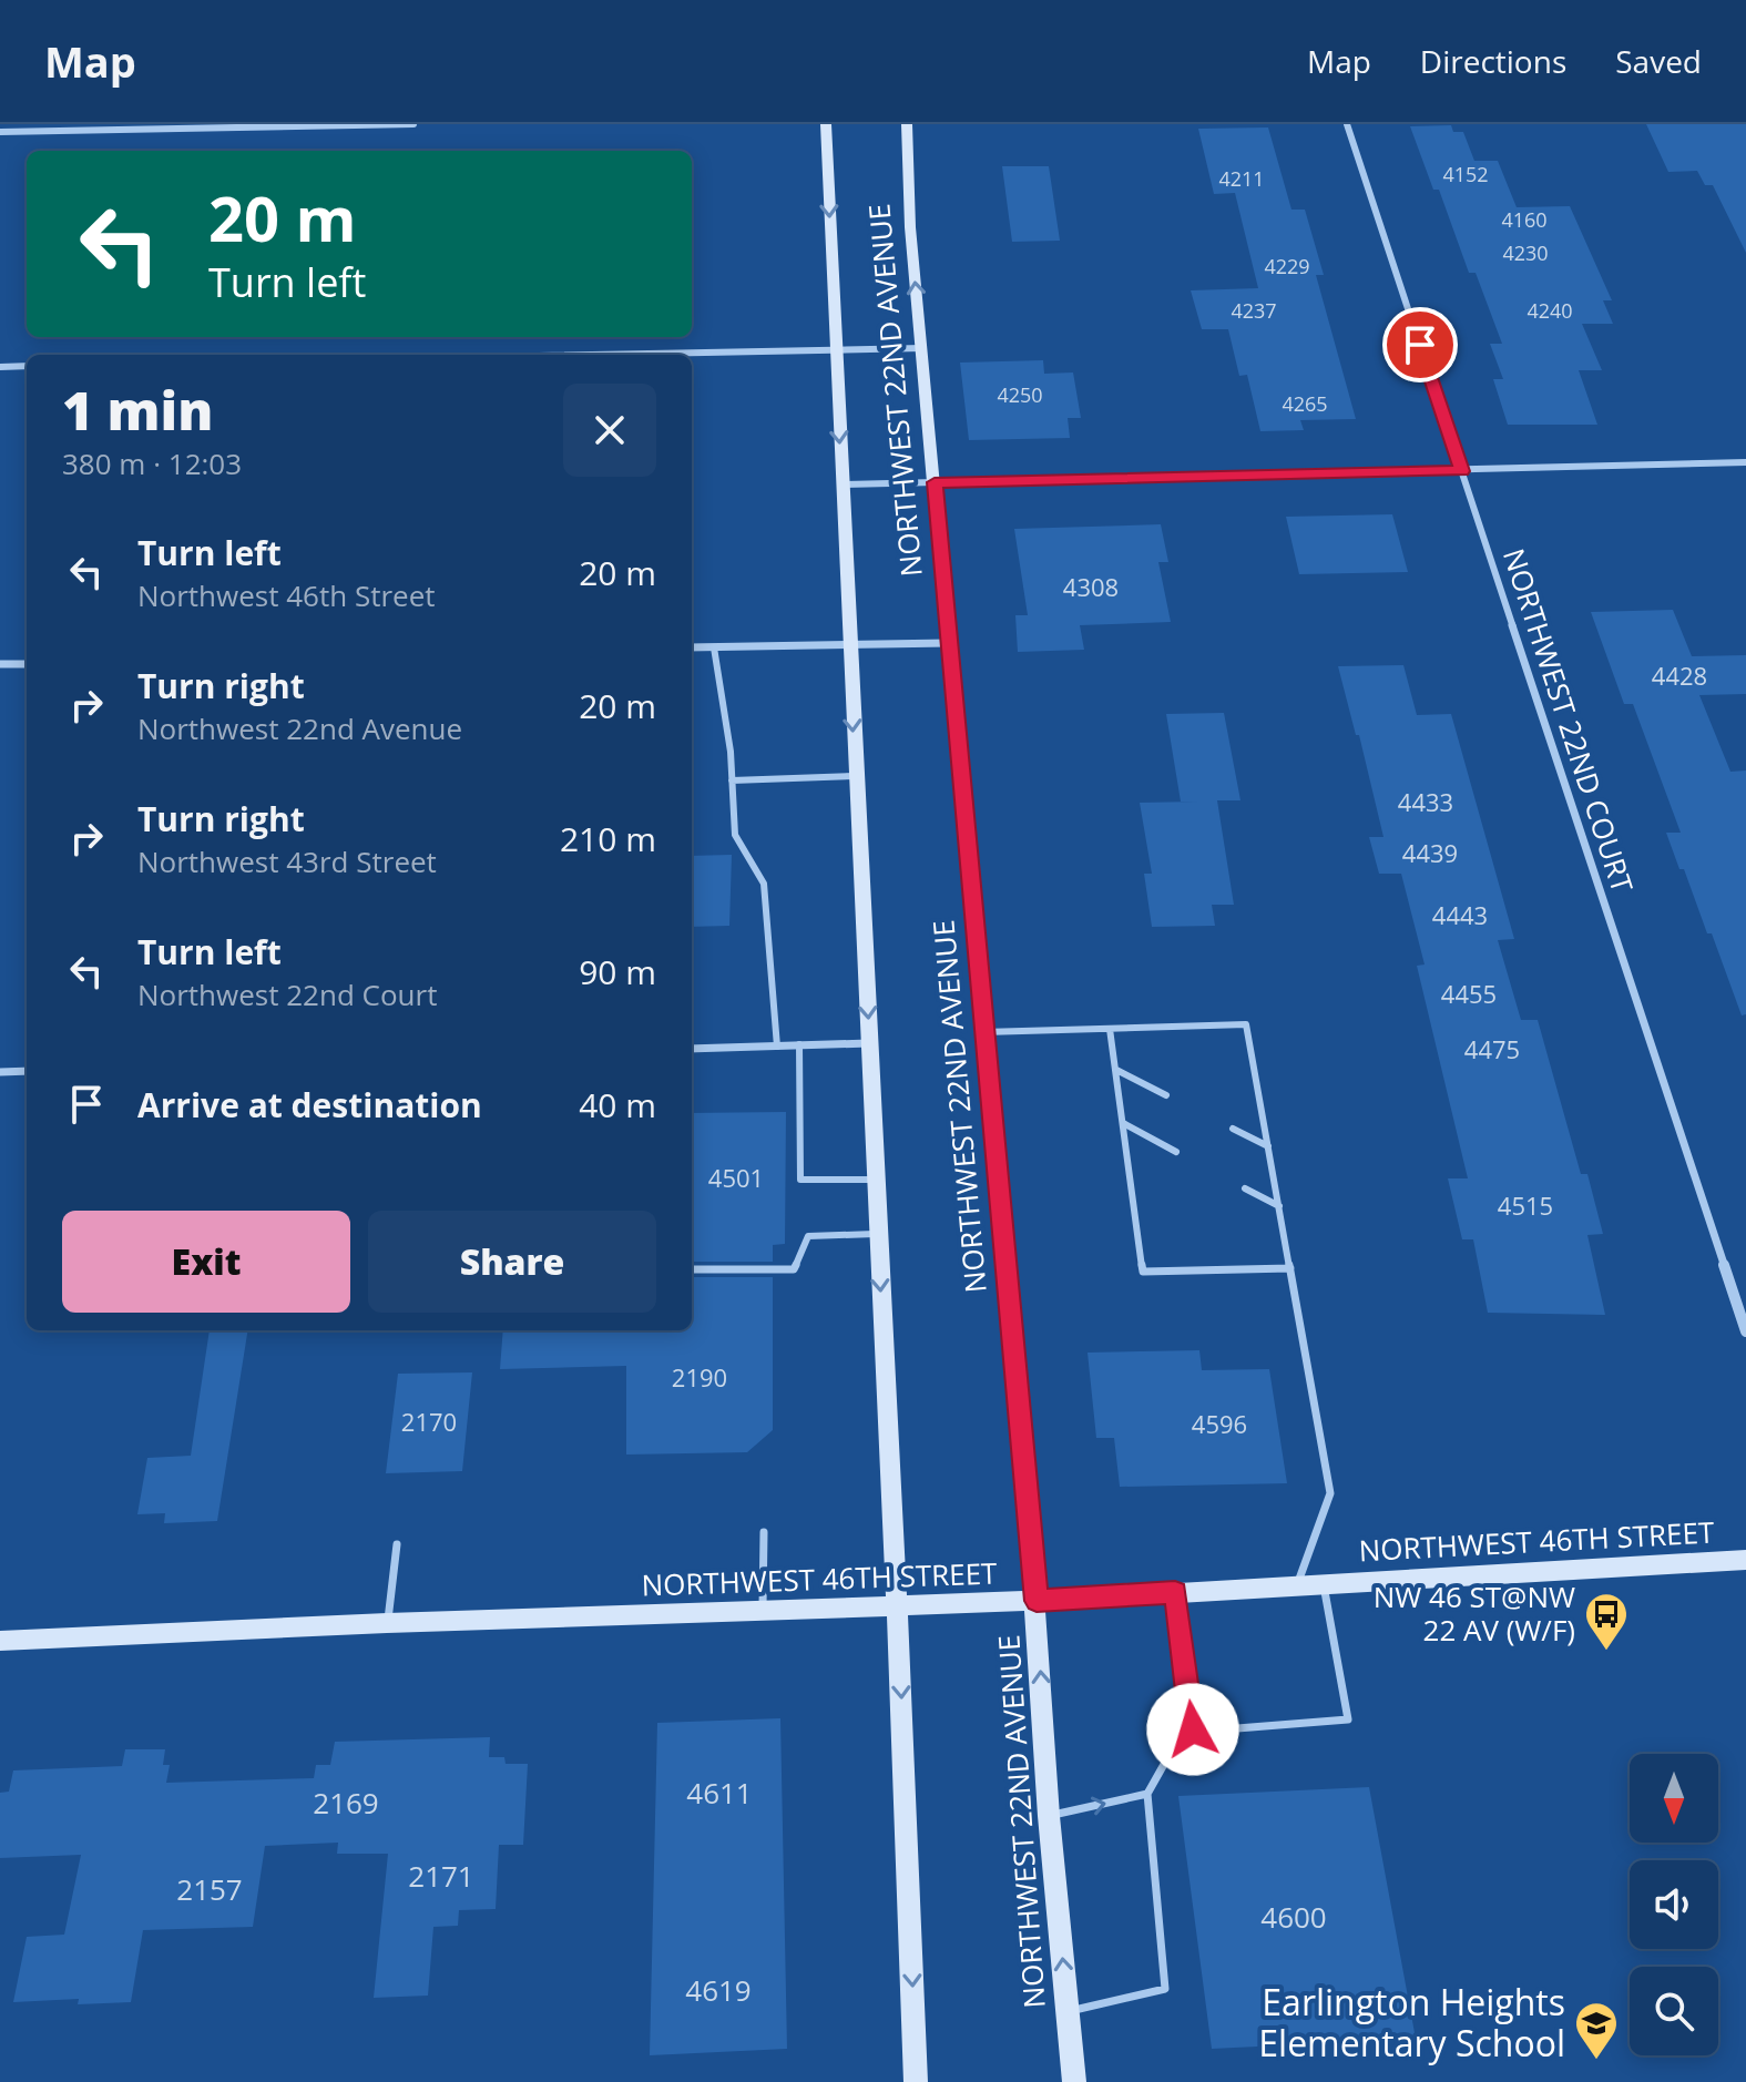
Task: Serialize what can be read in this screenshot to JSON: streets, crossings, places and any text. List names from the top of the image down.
{
  "streets": {
    "main road": ["NORTHWEST 22ND AVENUE", "NORTHWEST 46TH STREET"],
    "street": ["NORTHWEST 22ND COURT"]
  },
  "crossings": [
    ["NORTHWEST 22ND AVENUE", "NORTHWEST 46TH STREET"]
  ],
  "places": {
    "bus stop": ["NW 46 ST@NW 22 AV (W/F)"],
    "school or university": ["Earlington Heights Elementary School"]
  },
  "house_numbers": [
    "4152",
    "4211",
    "4160",
    "4230",
    "4229",
    "4237",
    "4240",
    "4250",
    "4265",
    "4308",
    "4428",
    "4433",
    "4439",
    "4443",
    "4455",
    "4475",
    "4501",
    "4515",
    "2190",
    "2170",
    "4596",
    "4611",
    "2169",
    "2171",
    "2157",
    "4600",
    "4619"
  ],
  "north": "bottom",
  "page": {
    "header": "Map",
    "nav": ["Map", "Directions", "Saved"],
    "turn": ["20 m", "Turn left"],
    "heading": ["1 min", "380 m · 12:03"],
    "list": [
      {
        "name": "Turn left",
        "note": "Northwest 46th Street",
        "value": "20 m"
      },
      {
        "name": "Turn right",
        "note": "Northwest 22nd Avenue",
        "value": "20 m"
      },
      {
        "name": "Turn right",
        "note": "Northwest 43rd Street",
        "value": "210 m"
      },
      {
        "name": "Turn left",
        "note": "Northwest 22nd Court",
        "value": "90 m"
      },
      {
        "name": "Arrive at destination",
        "value": "40 m"
      }
    ],
    "buttons": ["Exit", "Share"]
  }
}
